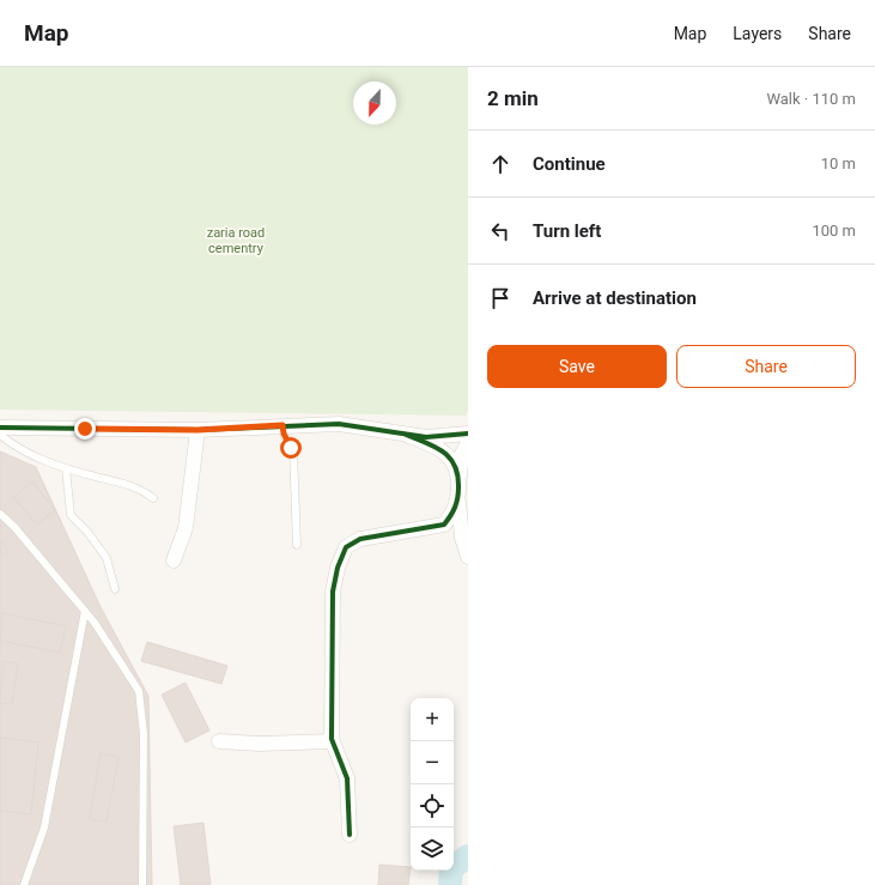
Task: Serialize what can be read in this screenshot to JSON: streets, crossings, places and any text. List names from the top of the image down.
{
  "parks": ["zaria road cementry"],
  "north": "bottom",
  "page": {
    "header": "Map",
    "nav": ["Map", "Layers", "Share"],
    "heading": ["2 min", "Walk · 110 m"],
    "list": [
      ["Continue", "10 m"],
      ["Turn left", "100 m"],
      "Arrive at destination"
    ],
    "buttons": ["Save", "Share"],
    "map_buttons": ["+", "−"]
  }
}
